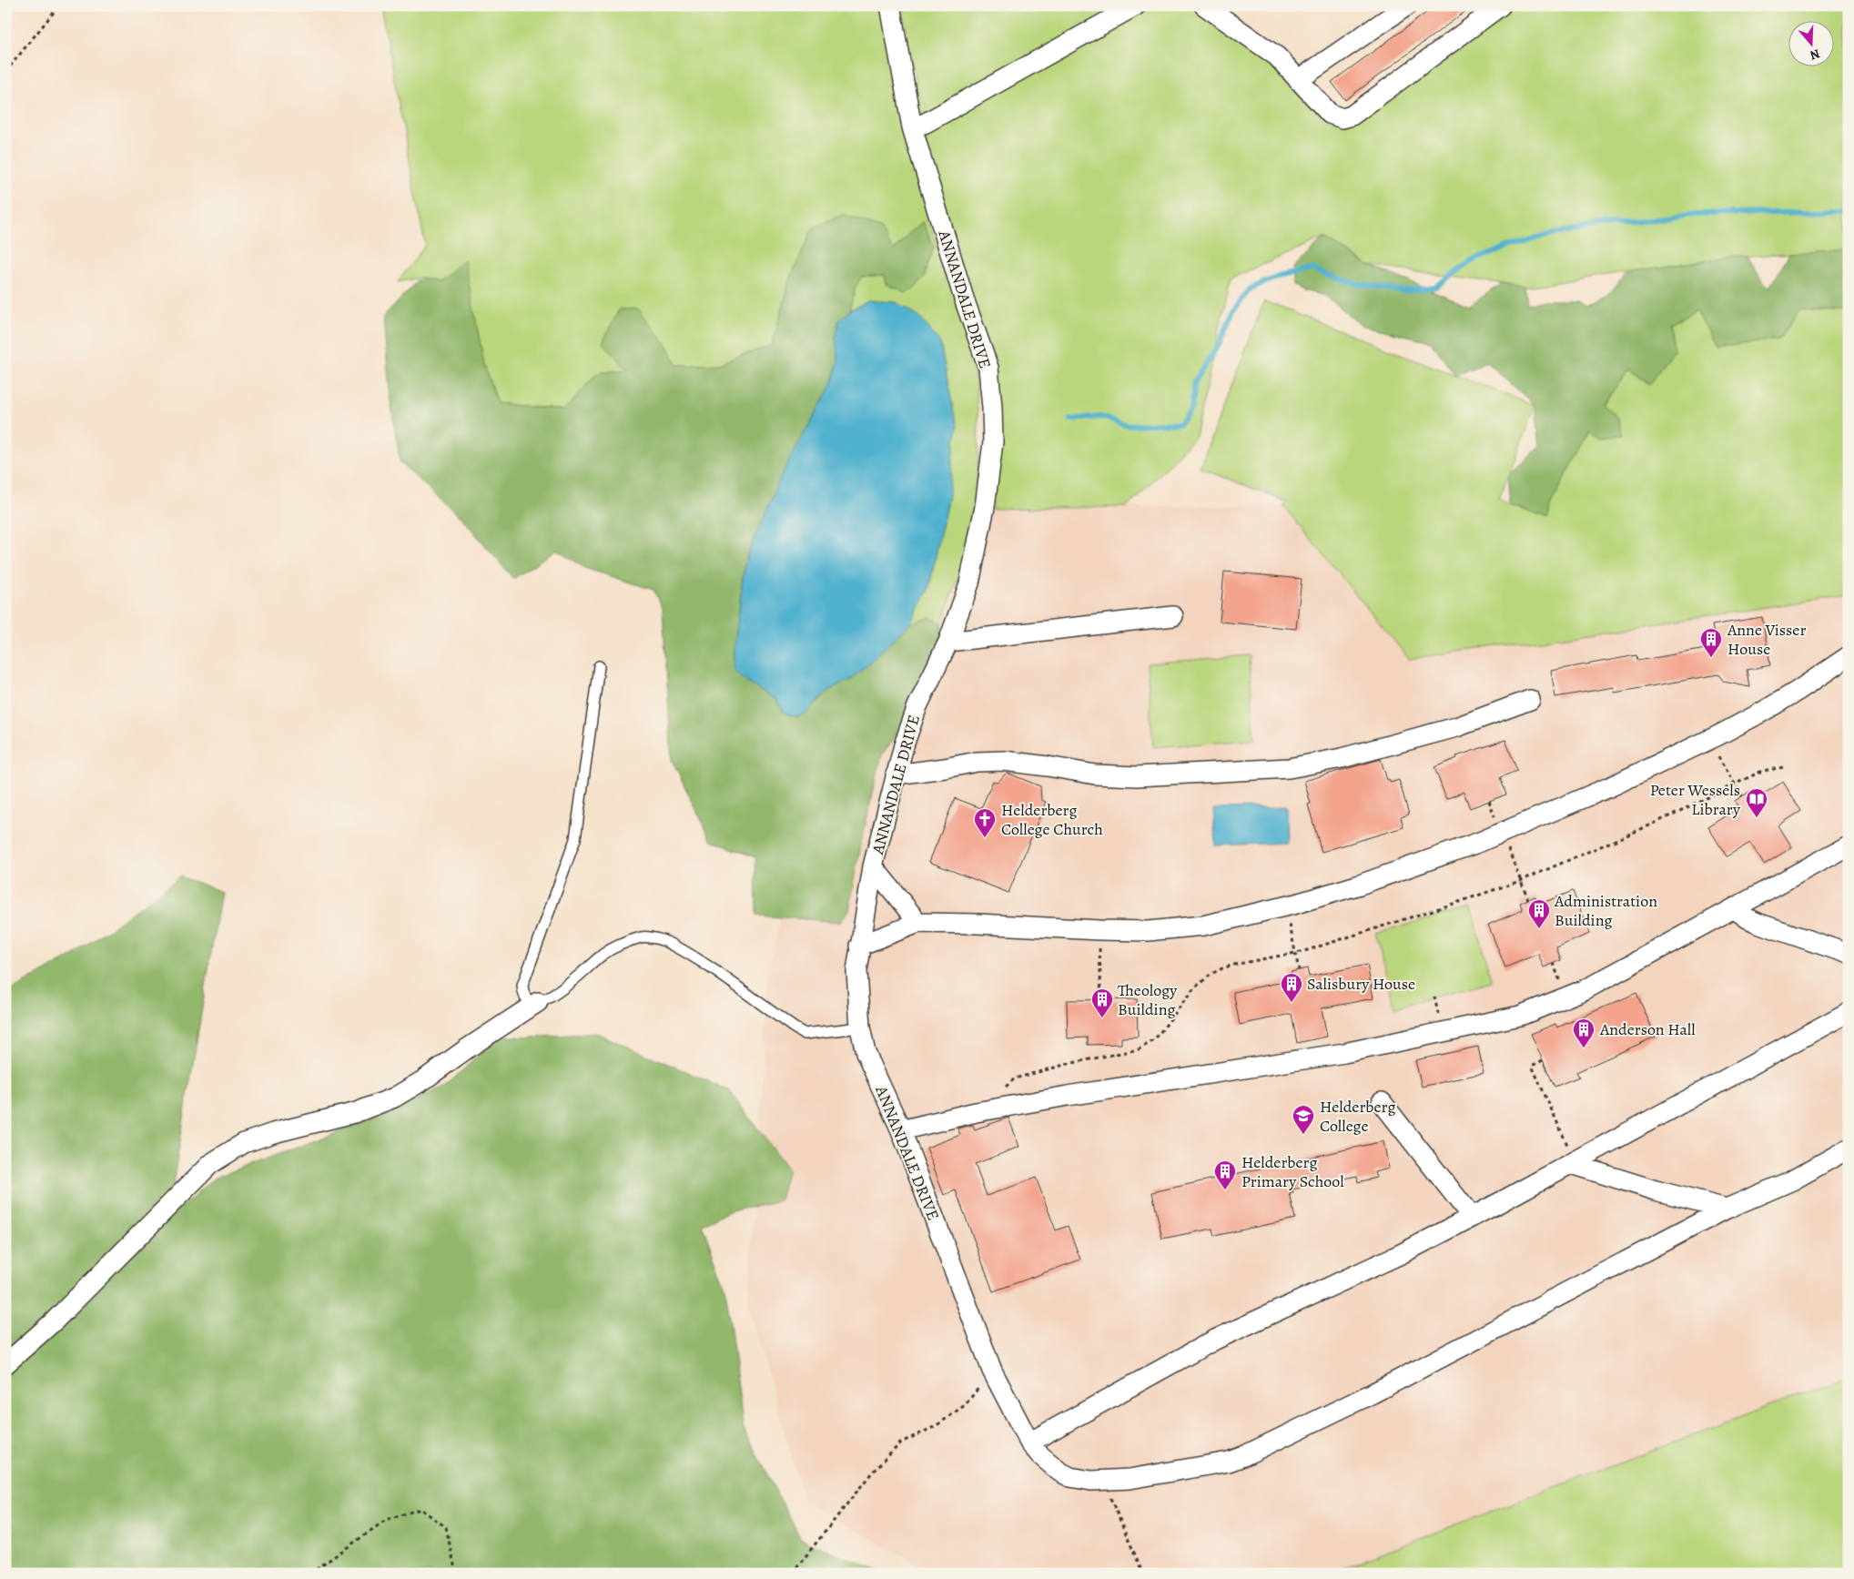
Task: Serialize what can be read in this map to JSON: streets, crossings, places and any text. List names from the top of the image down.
{
  "streets": {
    "street": ["ANNANDALE DRIVE"]
  },
  "places": {
    "building": [
      "Anne Visser House",
      "Administration Building",
      "Salisbury House",
      "Theology Building",
      "Anderson Hall",
      "Helderberg Primary School"
    ],
    "library": ["Peter Wessels Library"],
    "church": ["Helderberg College Church"],
    "school or university": ["Helderberg College"]
  },
  "north": "bottom"
}
